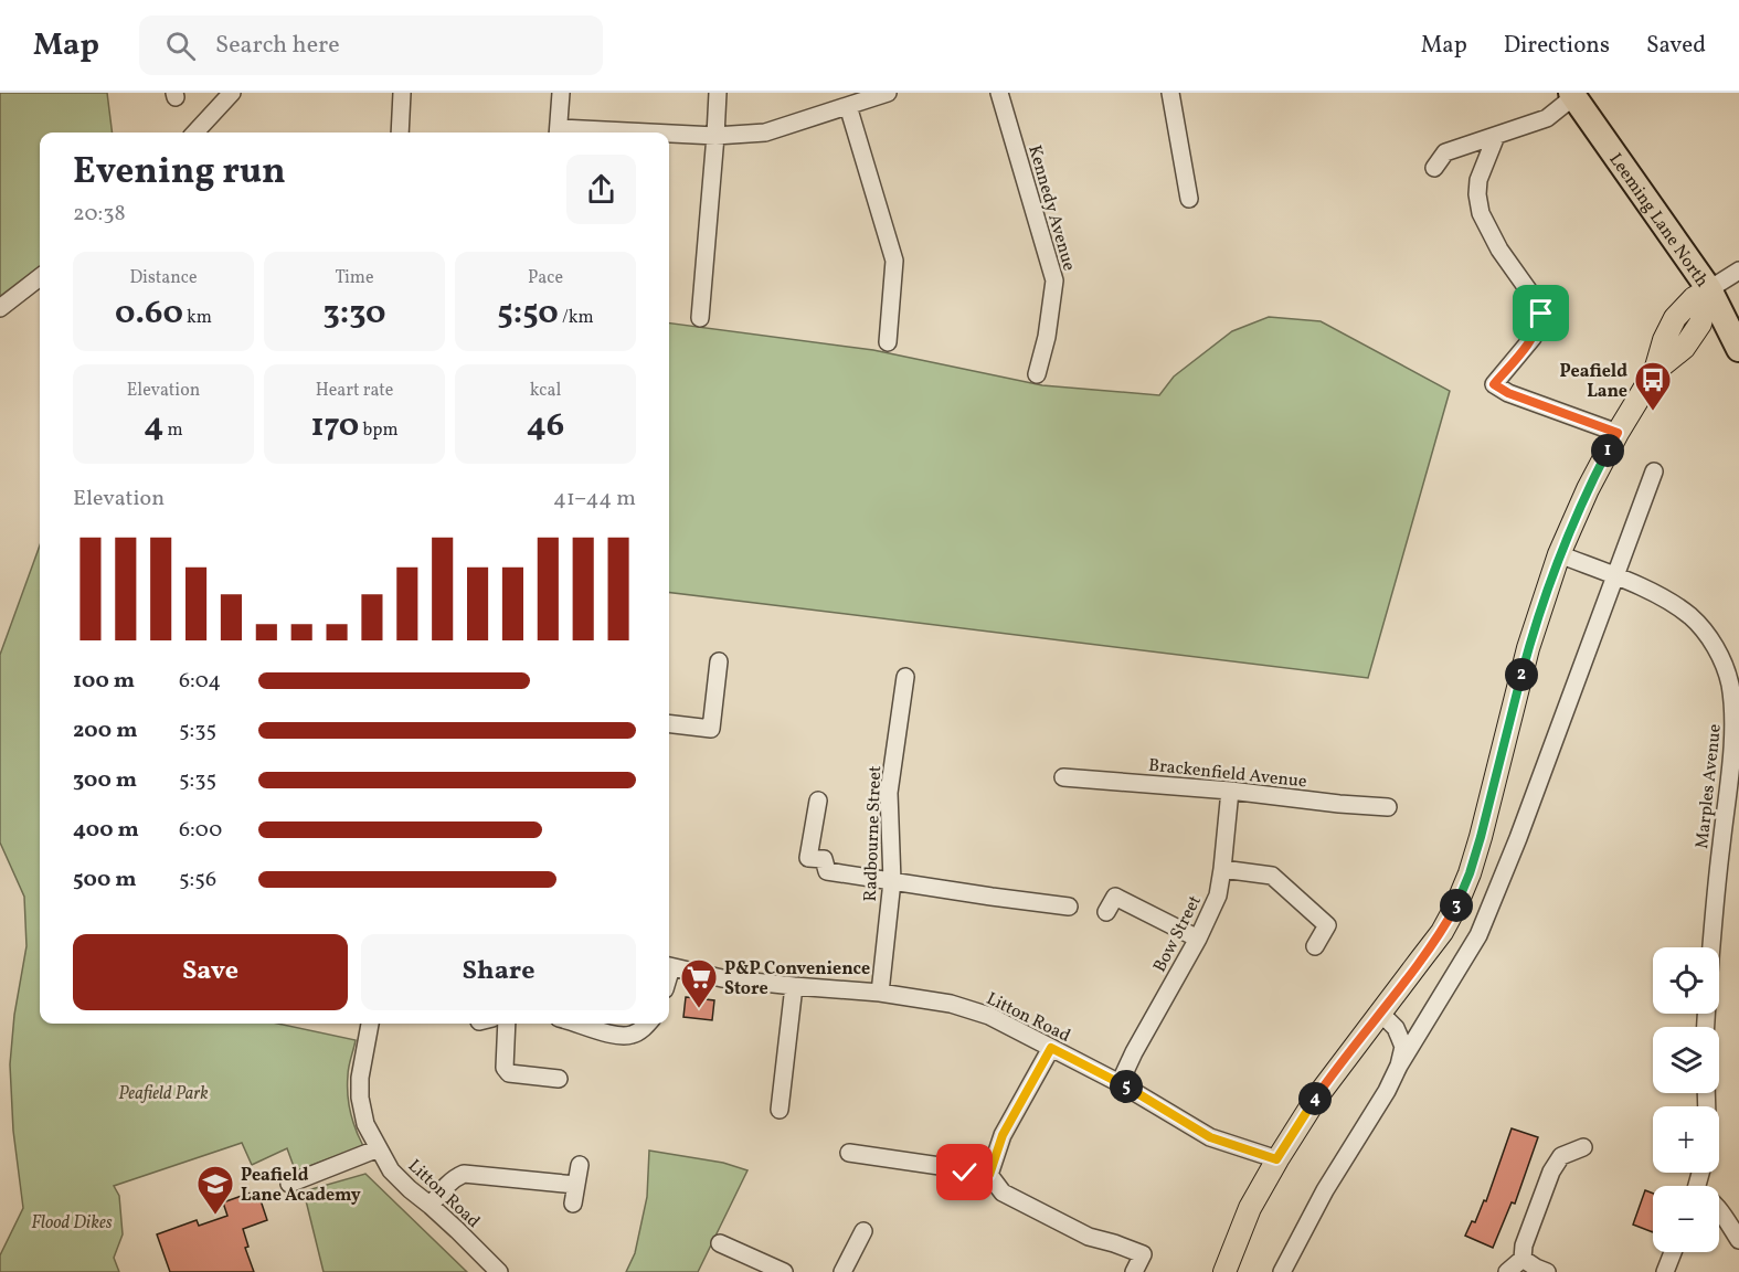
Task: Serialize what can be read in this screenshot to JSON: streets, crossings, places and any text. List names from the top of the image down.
{
  "streets": {
    "highway": ["Leeming Lane North"],
    "street": [
      "Kennedy Avenue",
      "Brackenfield Avenue",
      "Marples Avenue",
      "Radbourne Street",
      "Bow Street",
      "Litton Road"
    ]
  },
  "crossings": [
    ["Brackenfield Avenue", "Bow Street"],
    ["Radbourne Street", "Litton Road"],
    ["Bow Street", "Litton Road"]
  ],
  "parks": ["Peafield Park", "Flood Dikes"],
  "places": {
    "bus stop": ["Peafield Lane"],
    "supermarket": ["P&P Convenience Store"],
    "school or university": ["Peafield Lane Academy"]
  },
  "page": {
    "header": "Map",
    "search": "Search here",
    "nav": ["Map", "Directions", "Saved"],
    "heading": ["Evening run", "20:38"],
    "stats": [
      ["Distance", "0.60 km"],
      ["Time", "3:30"],
      ["Pace", "5:50 /km"],
      ["Elevation", "4 m"],
      ["Heart rate", "170 bpm"],
      ["kcal", "46"]
    ],
    "pins": [
      "1",
      "2",
      "3",
      "5",
      "4"
    ],
    "chart": ["Elevation", "41–44 m"],
    "list": [
      {
        "name": "100 m",
        "note": "6:04"
      },
      {
        "name": "200 m",
        "note": "5:35"
      },
      {
        "name": "300 m",
        "note": "5:35"
      },
      {
        "name": "400 m",
        "note": "6:00"
      },
      {
        "name": "500 m",
        "note": "5:56"
      }
    ],
    "buttons": ["Save", "Share"],
    "map_buttons": ["+", "−"]
  }
}
